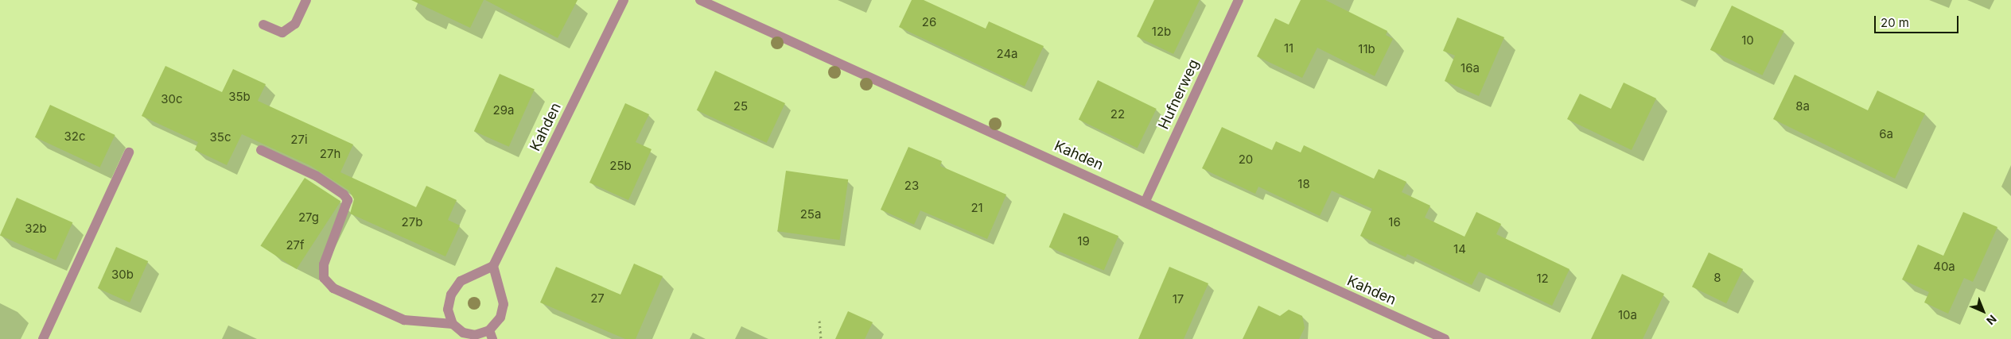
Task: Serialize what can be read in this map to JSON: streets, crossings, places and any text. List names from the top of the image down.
{
  "streets": {
    "street": ["Hufnerweg", "Kahden"]
  },
  "crossings": [
    ["Hufnerweg", "Kahden"]
  ],
  "house_numbers": [
    "26",
    "12b",
    "10",
    "11",
    "11b",
    "24a",
    "16a",
    "35b",
    "30c",
    "25",
    "8a",
    "29a",
    "22",
    "6a",
    "32c",
    "35c",
    "27i",
    "27h",
    "20",
    "25b",
    "18",
    "23",
    "21",
    "25a",
    "27g",
    "27b",
    "16",
    "32b",
    "19",
    "27f",
    "14",
    "40a",
    "30b",
    "8",
    "12",
    "27",
    "17",
    "10a"
  ],
  "scale_bar": "20 m",
  "north": "bottom right"
}
